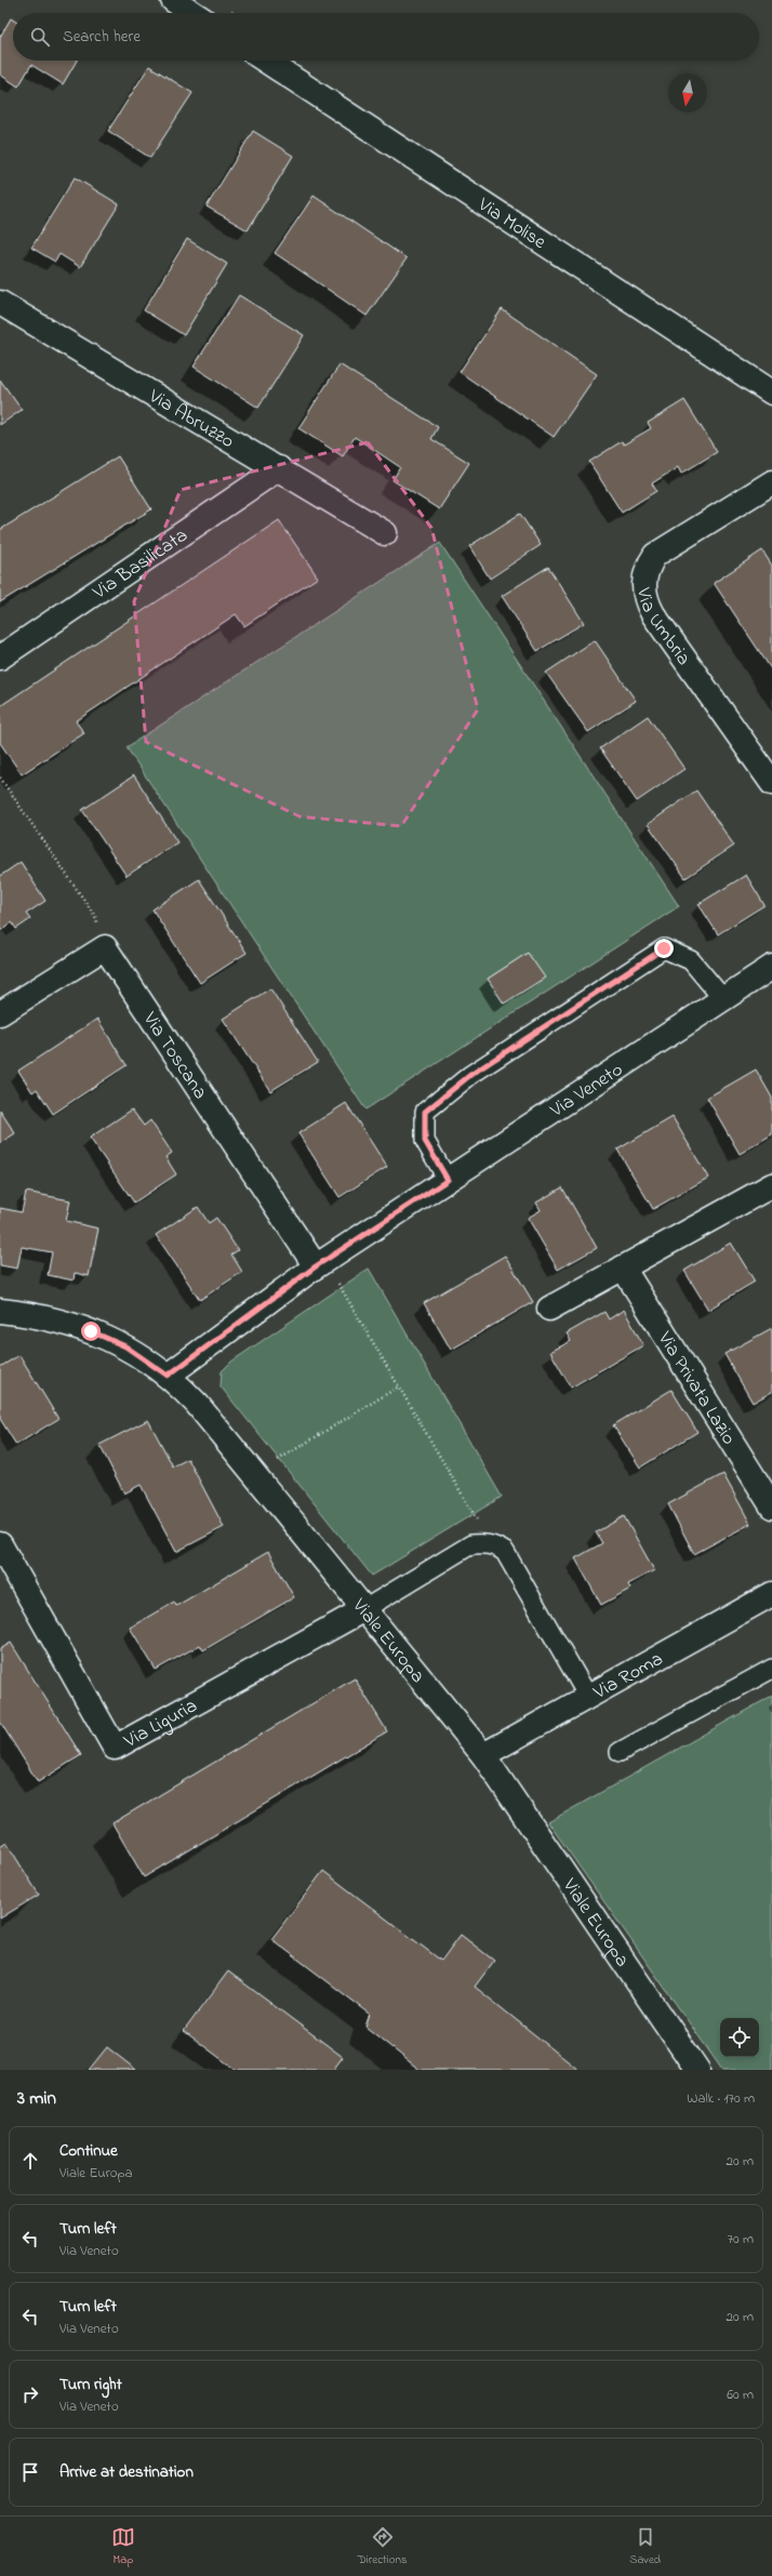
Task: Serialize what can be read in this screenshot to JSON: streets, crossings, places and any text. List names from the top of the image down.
{
  "streets": {
    "street": [
      "Via Molise",
      "Via Abruzzo",
      "Via Basilicata",
      "Via Umbria",
      "Via Toscana",
      "Via Veneto",
      "Via Privata Lazio",
      "Viale Europa",
      "Via Roma",
      "Via Liguria"
    ]
  },
  "crossings": [
    ["Via Abruzzo", "Via Basilicata"],
    ["Via Toscana", "Via Veneto"],
    ["Via Veneto", "Viale Europa"],
    ["Viale Europa", "Via Roma"],
    ["Viale Europa", "Via Liguria"]
  ],
  "north": "bottom",
  "page": {
    "search": "Search here",
    "heading": ["3 min", "Walk · 170 m"],
    "list": [
      ["Continue", "Viale Europa", "20 m"],
      ["Turn left", "Via Veneto", "70 m"],
      ["Turn left", "Via Veneto", "20 m"],
      ["Turn right", "Via Veneto", "60 m"],
      "Arrive at destination"
    ],
    "nav": ["Map", "Directions", "Saved"]
  }
}
